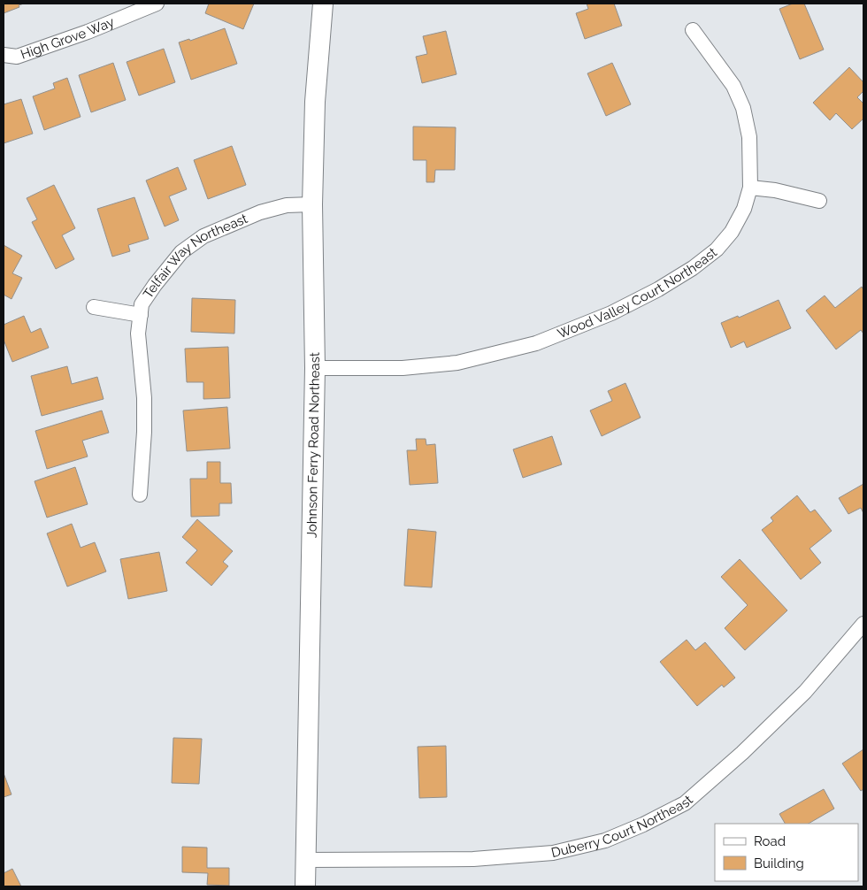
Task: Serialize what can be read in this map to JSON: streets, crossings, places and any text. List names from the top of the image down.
{
  "streets": {
    "main road": ["Johnson Ferry Road Northeast"],
    "street": [
      "High Grove Way",
      "Telfair Way Northeast",
      "Wood Valley Court Northeast",
      "Duberry Court Northeast"
    ]
  },
  "crossings": [
    ["Telfair Way Northeast", "Johnson Ferry Road Northeast"],
    ["Wood Valley Court Northeast", "Johnson Ferry Road Northeast"],
    ["Johnson Ferry Road Northeast", "Duberry Court Northeast"]
  ],
  "legend": ["Road", "Building"]
}
